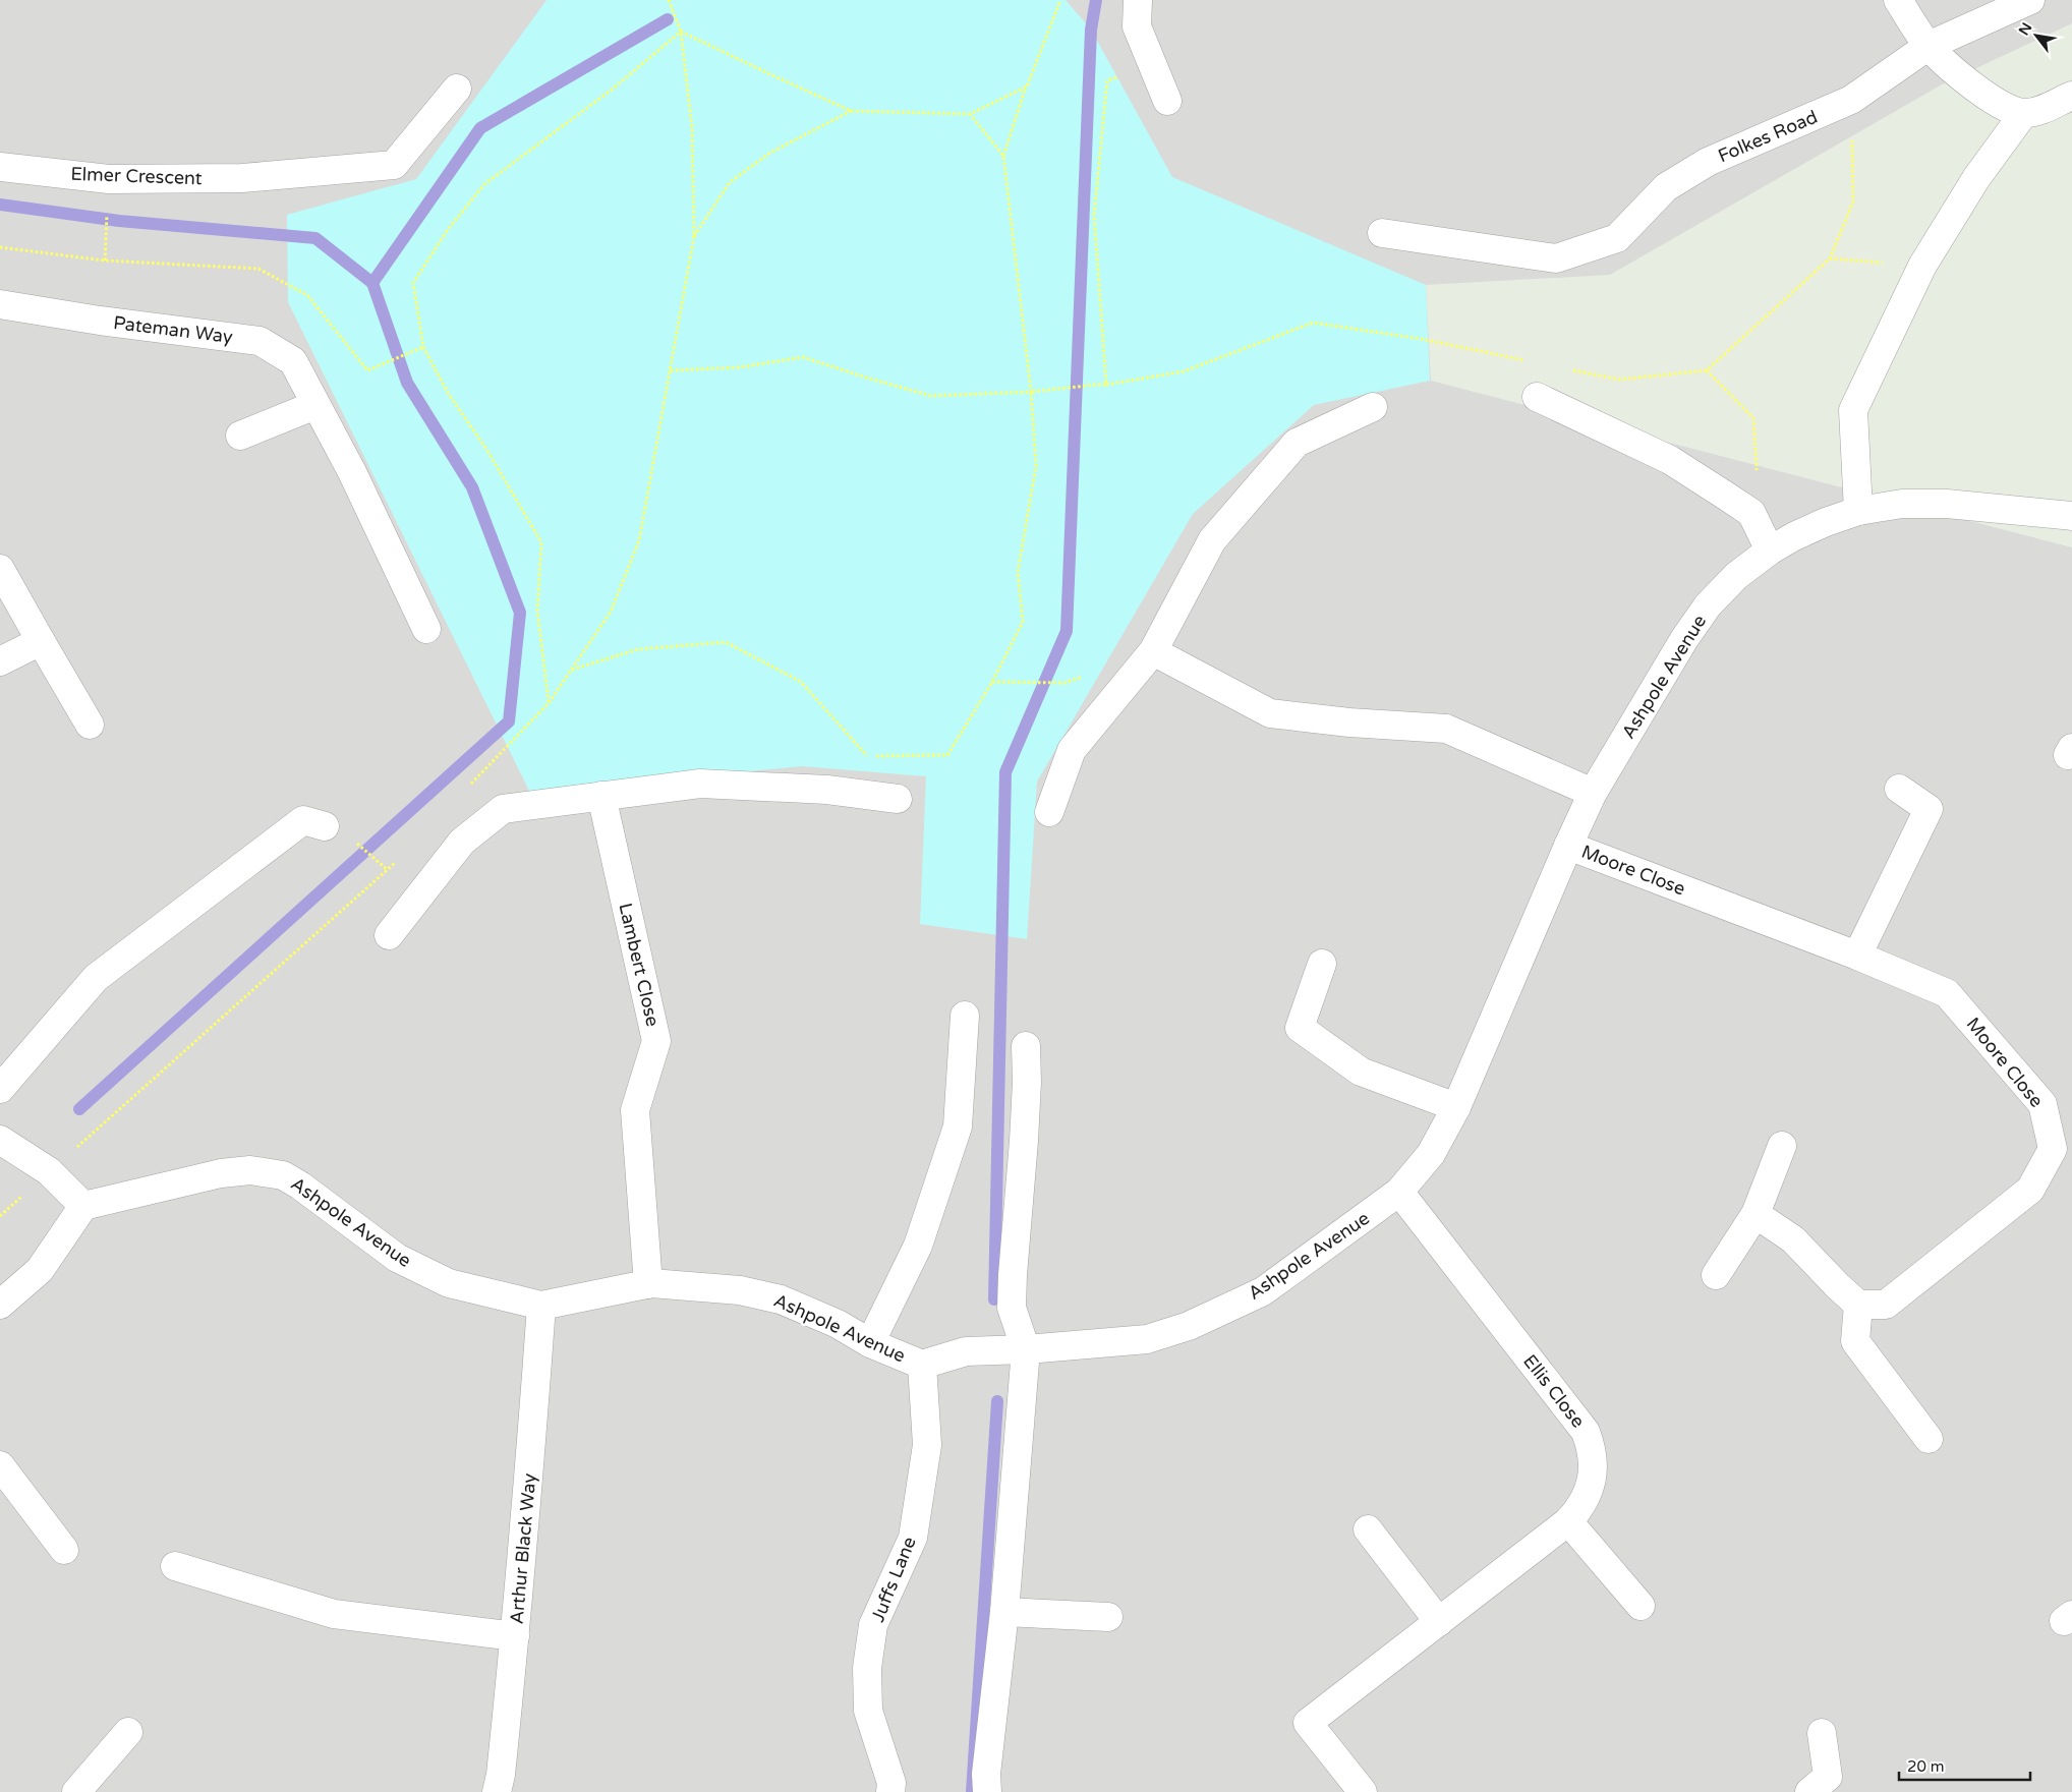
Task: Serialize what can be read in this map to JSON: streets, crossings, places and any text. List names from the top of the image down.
{
  "streets": {
    "street": [
      "Folkes Road",
      "Elmer Crescent",
      "Pateman Way",
      "Ashpole Avenue",
      "Moore Close",
      "Lambert Close",
      "Ellis Close",
      "Arthur Black Way",
      "Juffs Lane"
    ]
  },
  "crossings": [
    ["Ashpole Avenue", "Moore Close"],
    ["Ashpole Avenue", "Lambert Close"],
    ["Ashpole Avenue", "Ellis Close"],
    ["Ashpole Avenue", "Arthur Black Way"],
    ["Ashpole Avenue", "Juffs Lane"]
  ],
  "scale_bar": "20 m",
  "north": "top left"
}
